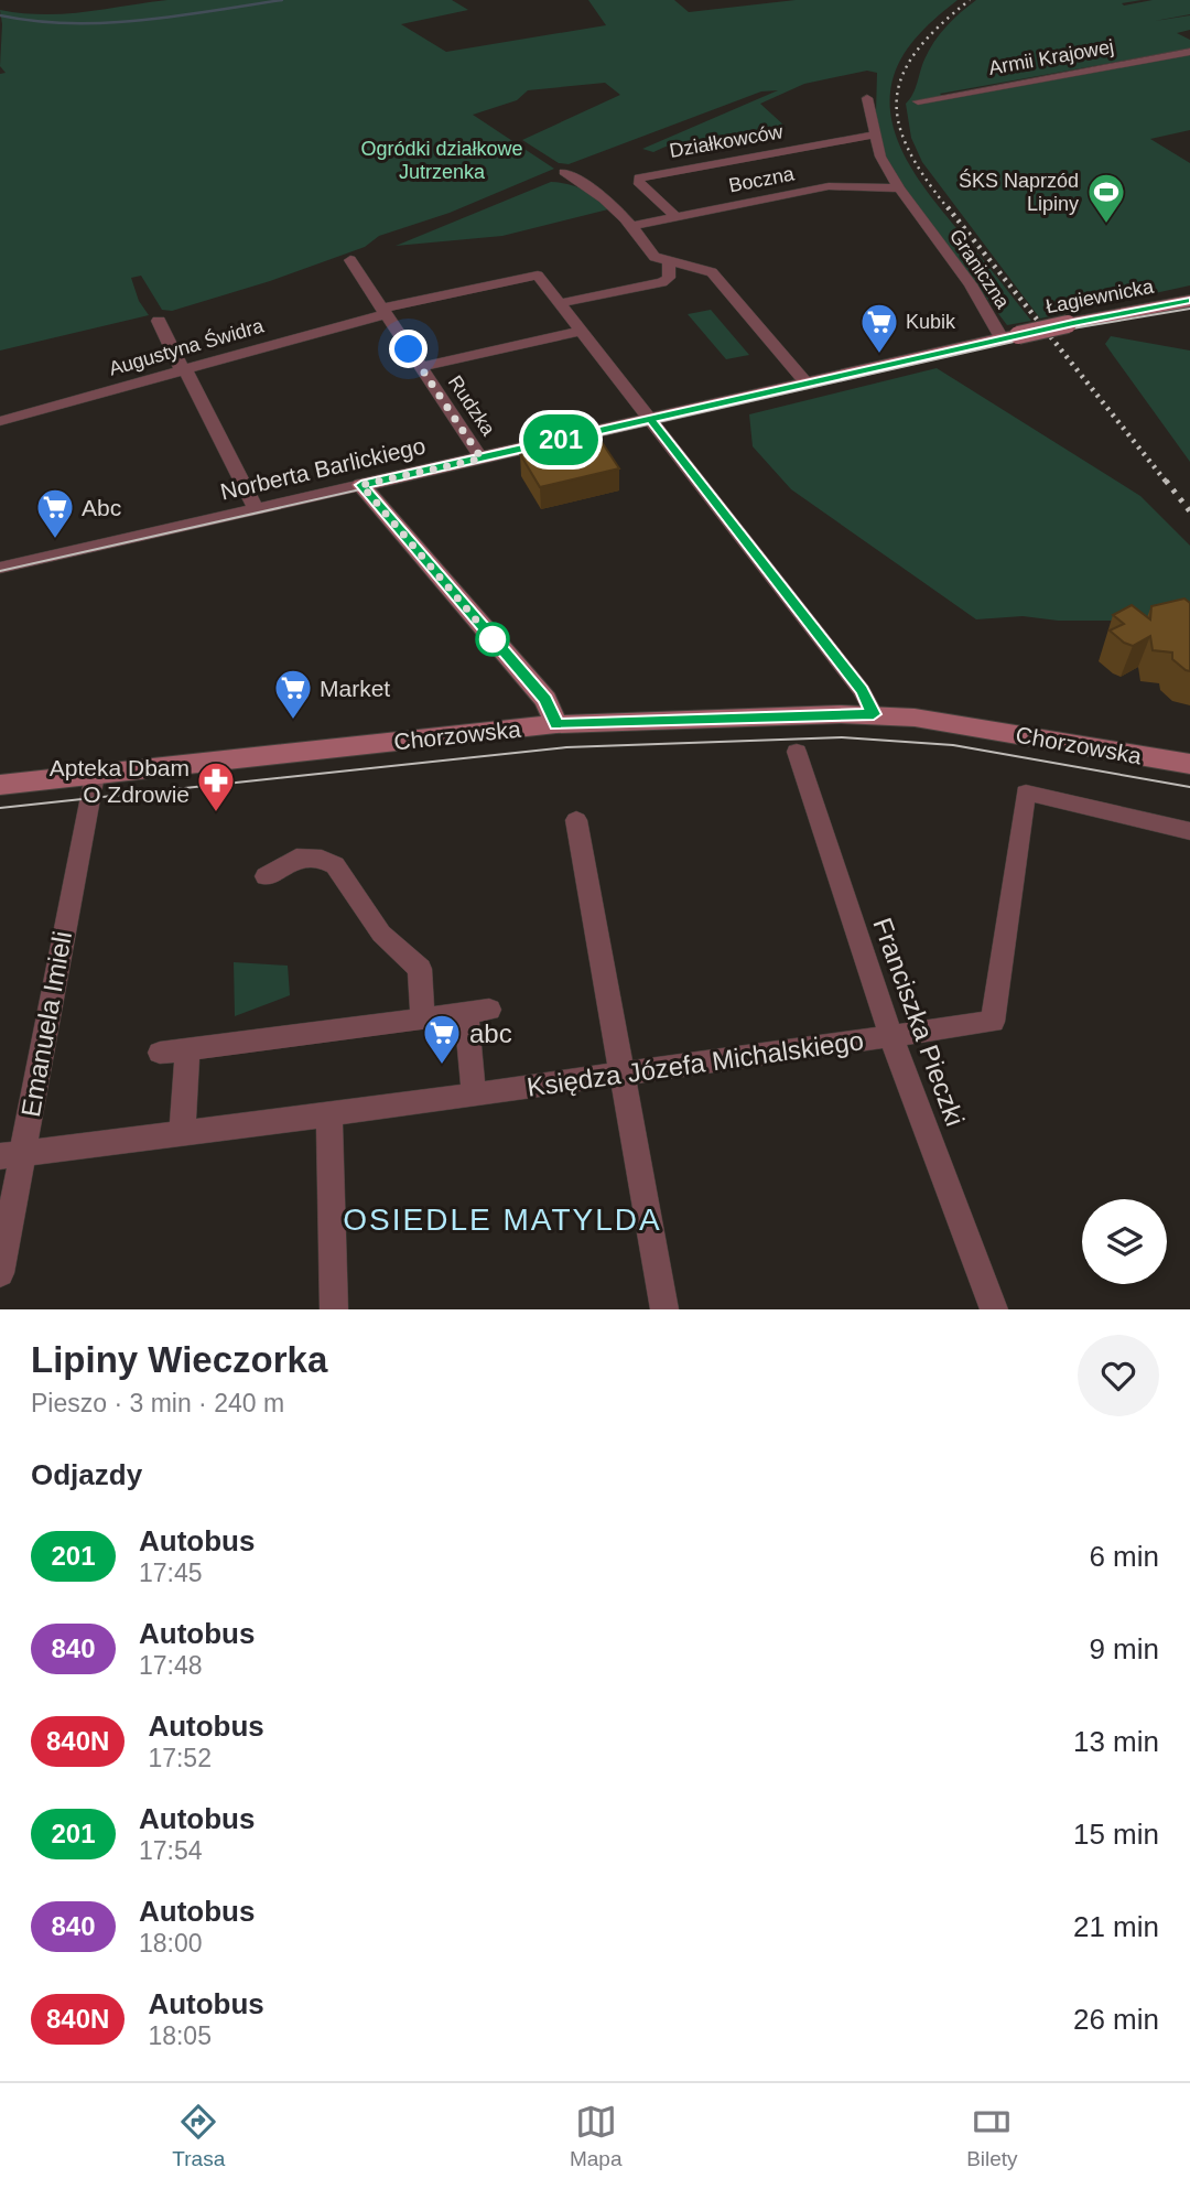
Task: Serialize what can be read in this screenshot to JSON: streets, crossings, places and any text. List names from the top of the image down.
{
  "streets": {
    "street": [
      "Armii Krajowej",
      "Działkowców",
      "Boczna",
      "Graniczna",
      "Łagiewnicka",
      "Augustyna Świdra",
      "Rudzka",
      "Norberta Barlickiego",
      "Chorzowska",
      "Franciszka Pieczki",
      "Emanuela Imieli",
      "Księdza Józefa Michalskiego"
    ]
  },
  "crossings": [
    ["Działkowców", "Boczna"],
    ["Działkowców", "Graniczna"],
    ["Boczna", "Graniczna"],
    ["Graniczna", "Łagiewnicka"],
    ["Graniczna", "Norberta Barlickiego"],
    ["Łagiewnicka", "Norberta Barlickiego"],
    ["Augustyna Świdra", "Rudzka"],
    ["Rudzka", "Norberta Barlickiego"],
    ["Chorzowska", "Emanuela Imieli"],
    ["Franciszka Pieczki", "Księdza Józefa Michalskiego"],
    ["Emanuela Imieli", "Księdza Józefa Michalskiego"]
  ],
  "districts": ["OSIEDLE MATYLDA"],
  "parks": ["Ogródki działkowe Jutrzenka"],
  "places": {
    "sports": ["ŚKS Naprzód Lipiny"],
    "supermarket": [
      "Kubik",
      "Abc",
      "Market",
      "abc"
    ],
    "pharmacy": ["Apteka Dbam O Zdrowie"]
  },
  "lines": ["bus line 201"],
  "page": {
    "on_map": "201",
    "heading": [
      ["Lipiny Wieczorka", "Pieszo · 3 min · 240 m"],
      "Odjazdy"
    ],
    "list": [
      {
        "mark": "201",
        "name": "Autobus",
        "note": "17:45",
        "value": "6 min"
      },
      {
        "mark": "840",
        "name": "Autobus",
        "note": "17:48",
        "value": "9 min"
      },
      {
        "mark": "840N",
        "name": "Autobus",
        "note": "17:52",
        "value": "13 min"
      },
      {
        "mark": "201",
        "name": "Autobus",
        "note": "17:54",
        "value": "15 min"
      },
      {
        "mark": "840",
        "name": "Autobus",
        "note": "18:00",
        "value": "21 min"
      },
      {
        "mark": "840N",
        "name": "Autobus",
        "note": "18:05",
        "value": "26 min"
      }
    ],
    "tabs": ["Trasa", "Mapa", "Bilety"]
  }
}
